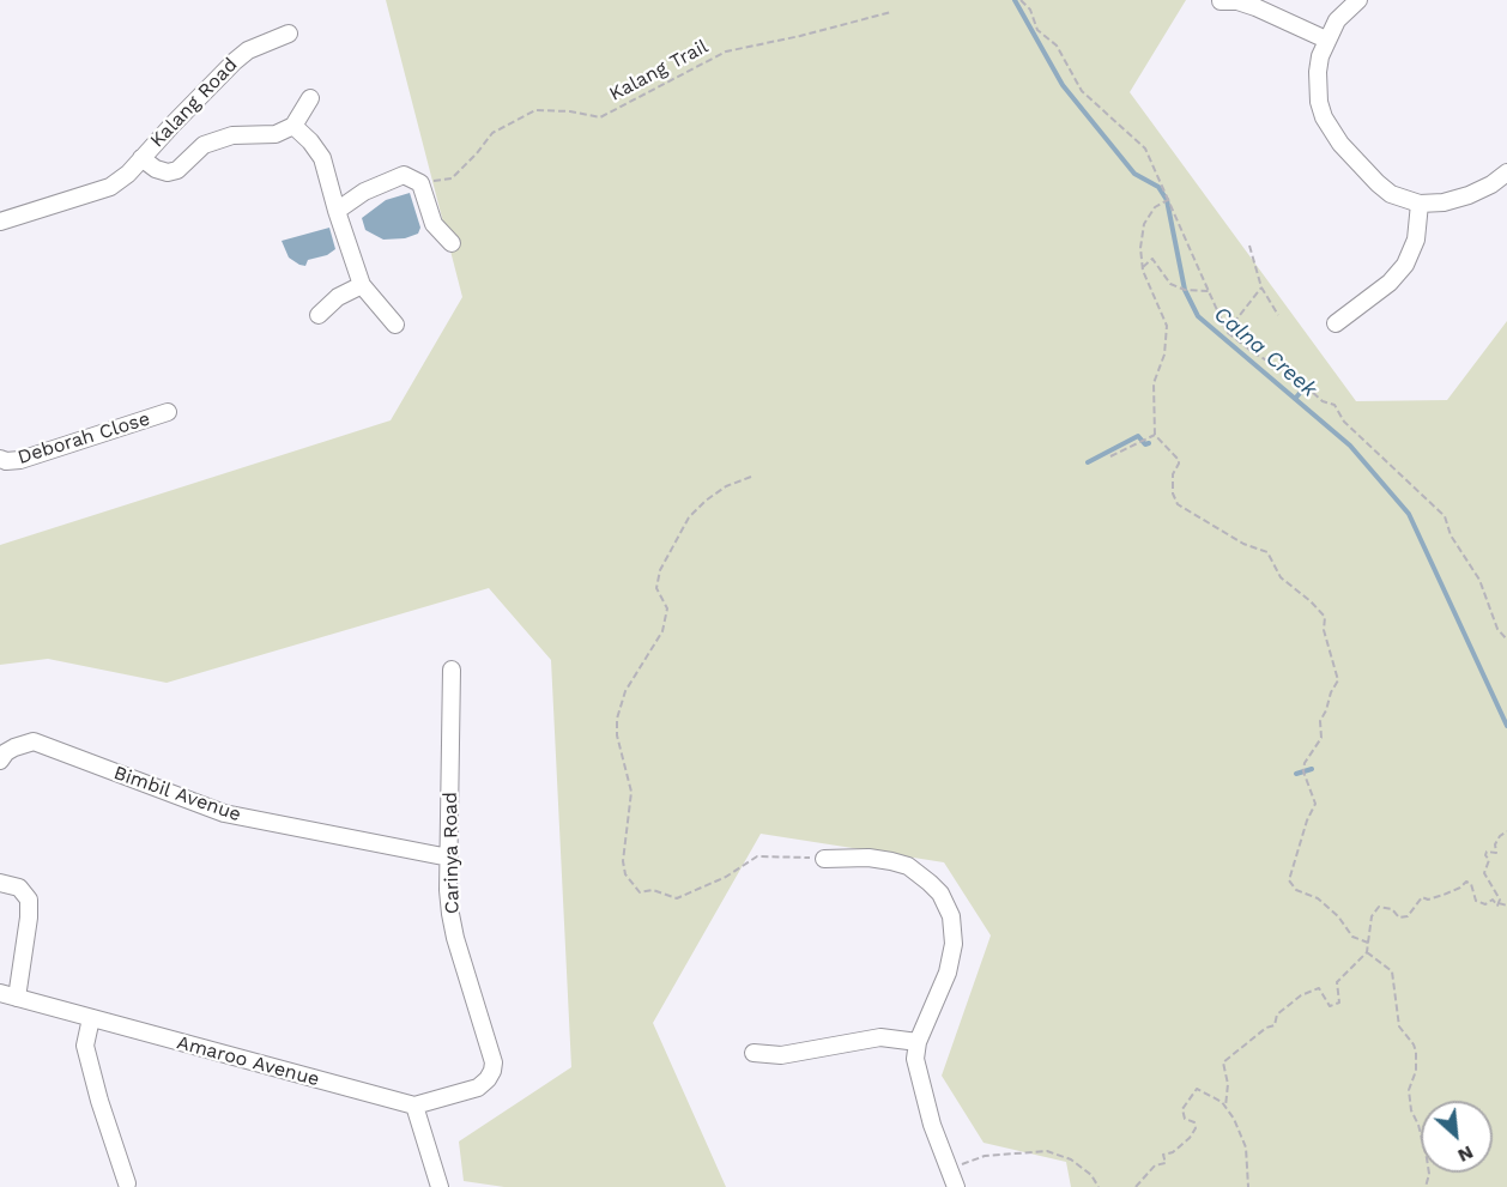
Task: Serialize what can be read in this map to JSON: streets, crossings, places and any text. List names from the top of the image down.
{
  "streets": {
    "street": [
      "Kalang Road",
      "Deborah Close",
      "Bimbil Avenue",
      "Carinya Road",
      "Amaroo Avenue"
    ],
    "path": ["Kalang Trail"]
  },
  "crossings": [
    ["Bimbil Avenue", "Carinya Road"],
    ["Carinya Road", "Amaroo Avenue"]
  ],
  "water": ["Calna Creek"],
  "north": "bottom right"
}
